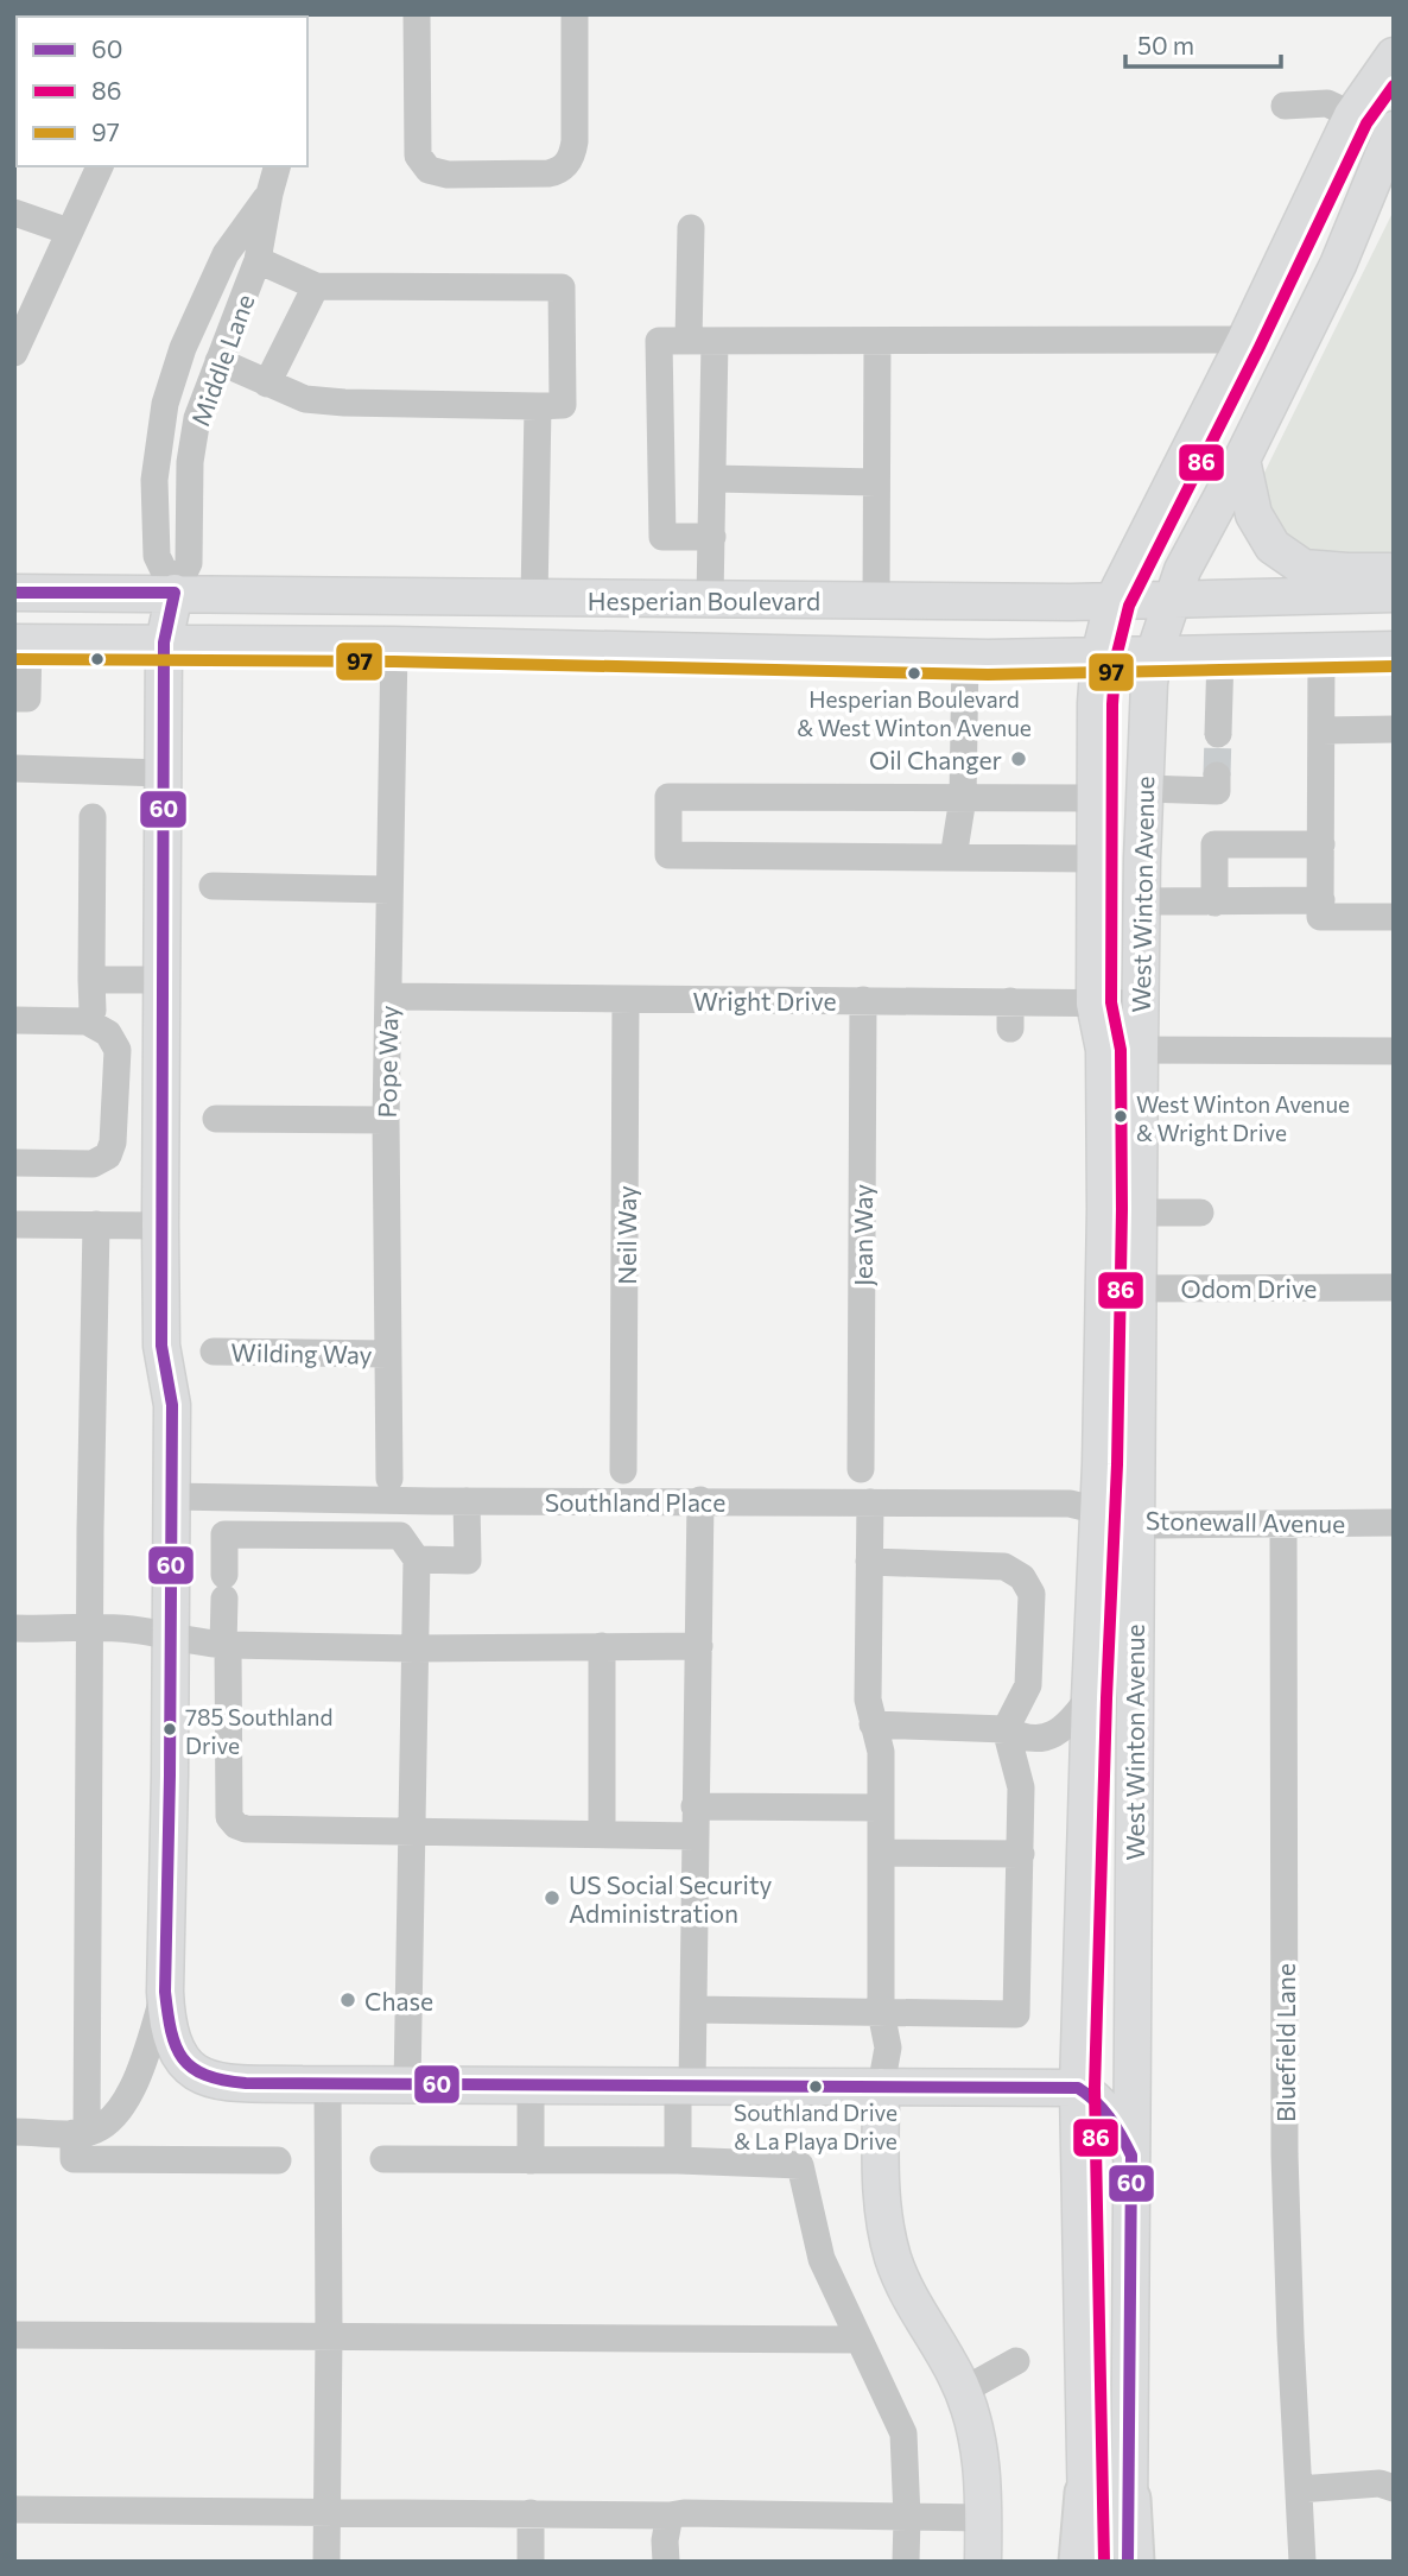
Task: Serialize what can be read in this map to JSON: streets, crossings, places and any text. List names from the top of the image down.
{
  "streets": {
    "main road": ["Hesperian Boulevard", "West Winton Avenue"],
    "street": [
      "Middle Lane",
      "Wright Drive",
      "Pope Way",
      "Neil Way",
      "Jean Way",
      "Odom Drive",
      "Wilding Way",
      "Southland Place",
      "Stonewall Avenue",
      "Bluefield Lane"
    ]
  },
  "crossings": [
    ["Middle Lane", "Hesperian Boulevard"],
    ["Hesperian Boulevard", "West Winton Avenue"],
    ["Hesperian Boulevard", "Pope Way"],
    ["West Winton Avenue", "Wright Drive"],
    ["West Winton Avenue", "Odom Drive"],
    ["West Winton Avenue", "Southland Place"],
    ["West Winton Avenue", "Stonewall Avenue"],
    ["Wright Drive", "Pope Way"],
    ["Wright Drive", "Neil Way"],
    ["Wright Drive", "Jean Way"],
    ["Pope Way", "Wilding Way"],
    ["Southland Place", "Stonewall Avenue"],
    ["Stonewall Avenue", "Bluefield Lane"]
  ],
  "places": [
    "Hesperian Boulevard & West Winton Avenue",
    "Oil Changer",
    "West Winton Avenue & Wright Drive",
    "785 Southland Drive",
    "US Social Security Administration",
    "Chase",
    "Southland Drive & La Playa Drive"
  ],
  "lines": ["transit line 86", "transit line 60", "transit line 97"],
  "legend": ["60", "86", "97"],
  "scale_bar": "50 m"
}
